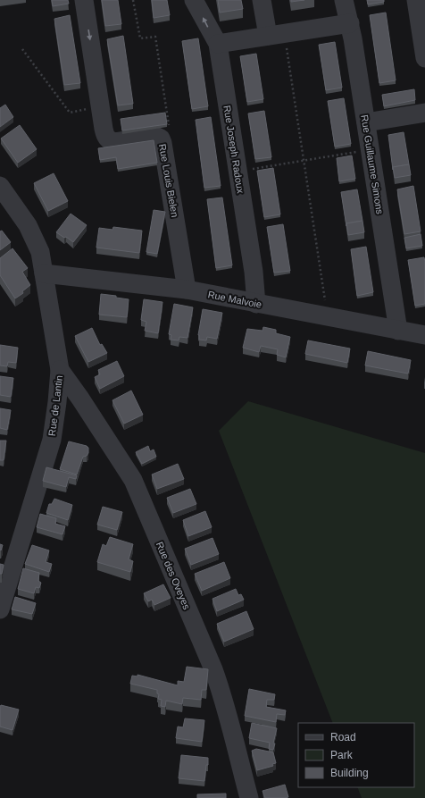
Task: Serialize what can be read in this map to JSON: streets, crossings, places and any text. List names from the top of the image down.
{
  "streets": {
    "street": [
      "Rue Joseph Radoux",
      "Rue Guillaume Simons",
      "Rue Louis Bielen",
      "Rue Malvoie",
      "Rue de Lantin",
      "Rue des Oveyes"
    ]
  },
  "crossings": [
    ["Rue Joseph Radoux", "Rue Malvoie"],
    ["Rue Guillaume Simons", "Rue Malvoie"],
    ["Rue Louis Bielen", "Rue Malvoie"],
    ["Rue Malvoie", "Rue de Lantin"],
    ["Rue de Lantin", "Rue des Oveyes"]
  ],
  "legend": ["Road", "Park", "Building"]
}
